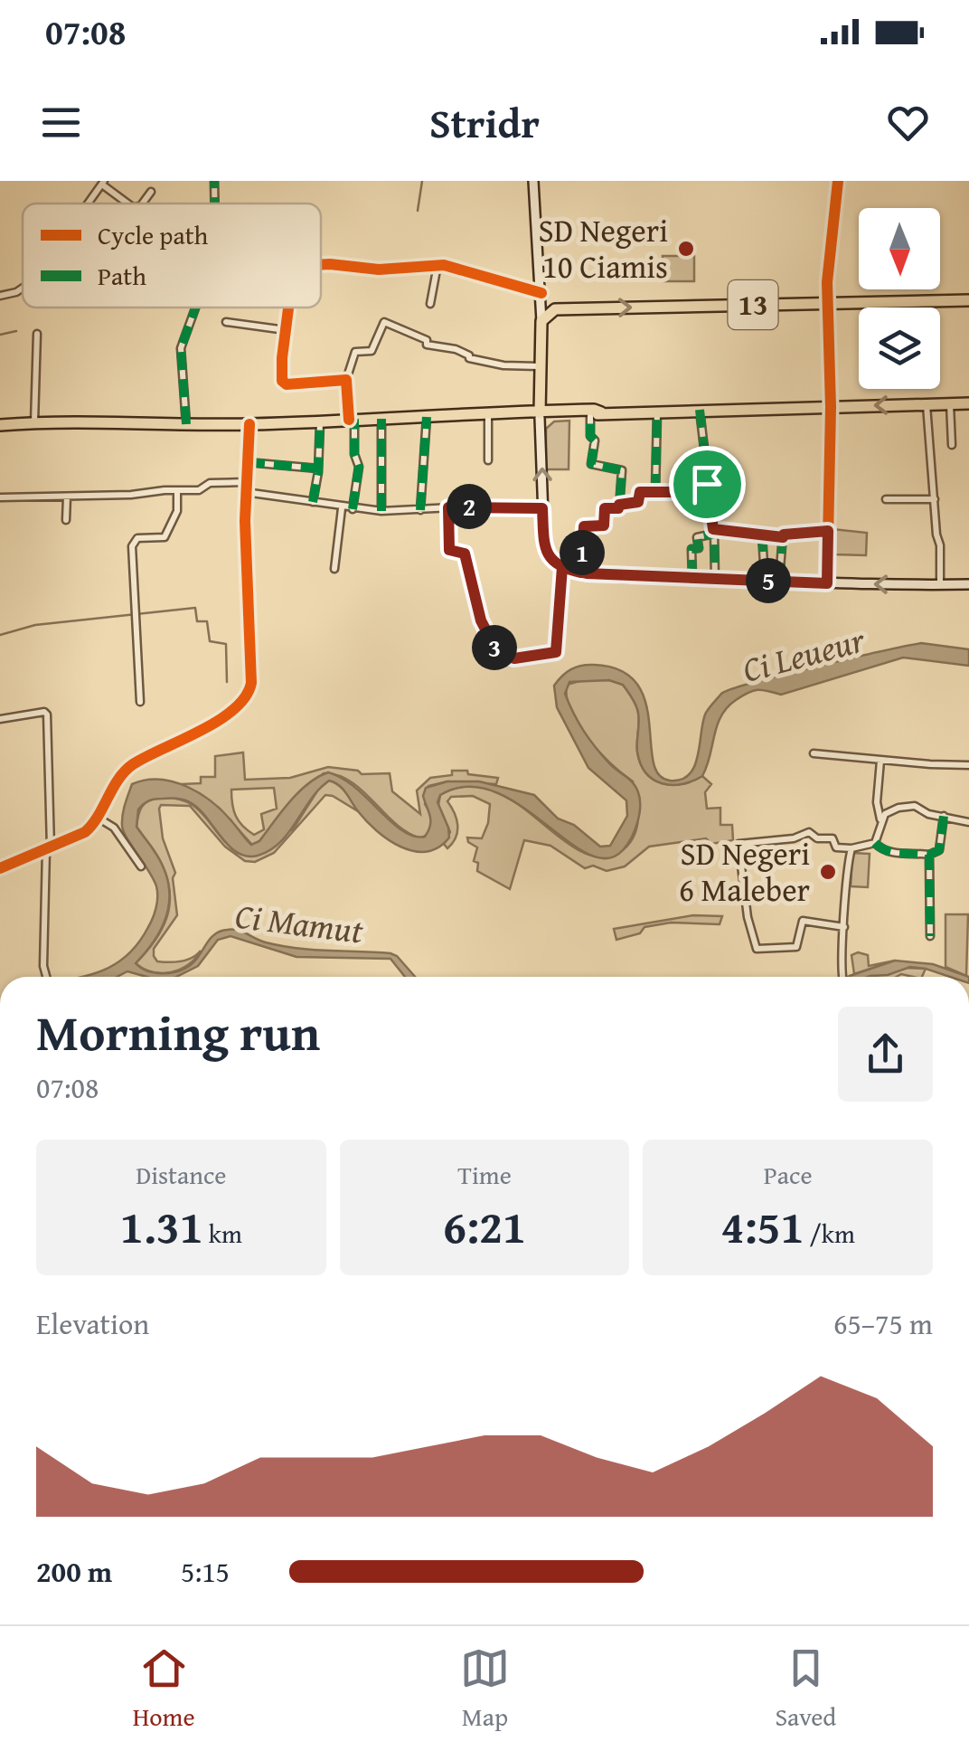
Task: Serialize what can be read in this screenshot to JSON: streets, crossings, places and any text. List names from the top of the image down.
{
  "streets": {
    "highway": ["13"]
  },
  "water": ["Ci Leueur", "Ci Mamut"],
  "places": ["SD Negeri 10 Ciamis", "SD Negeri 6 Maleber"],
  "legend": ["Cycle path", "Path"],
  "north": "bottom",
  "page": {
    "status": "07:08",
    "header": "Stridr",
    "pins": [
      "2",
      "1",
      "5",
      "3"
    ],
    "heading": ["Morning run", "07:08"],
    "stats": [
      ["Distance", "1.31 km"],
      ["Time", "6:21"],
      ["Pace", "4:51 /km"]
    ],
    "chart": ["Elevation", "65–75 m"],
    "list": [
      {
        "name": "200 m",
        "note": "5:15"
      }
    ],
    "tabs": ["Home", "Map", "Saved"]
  }
}
